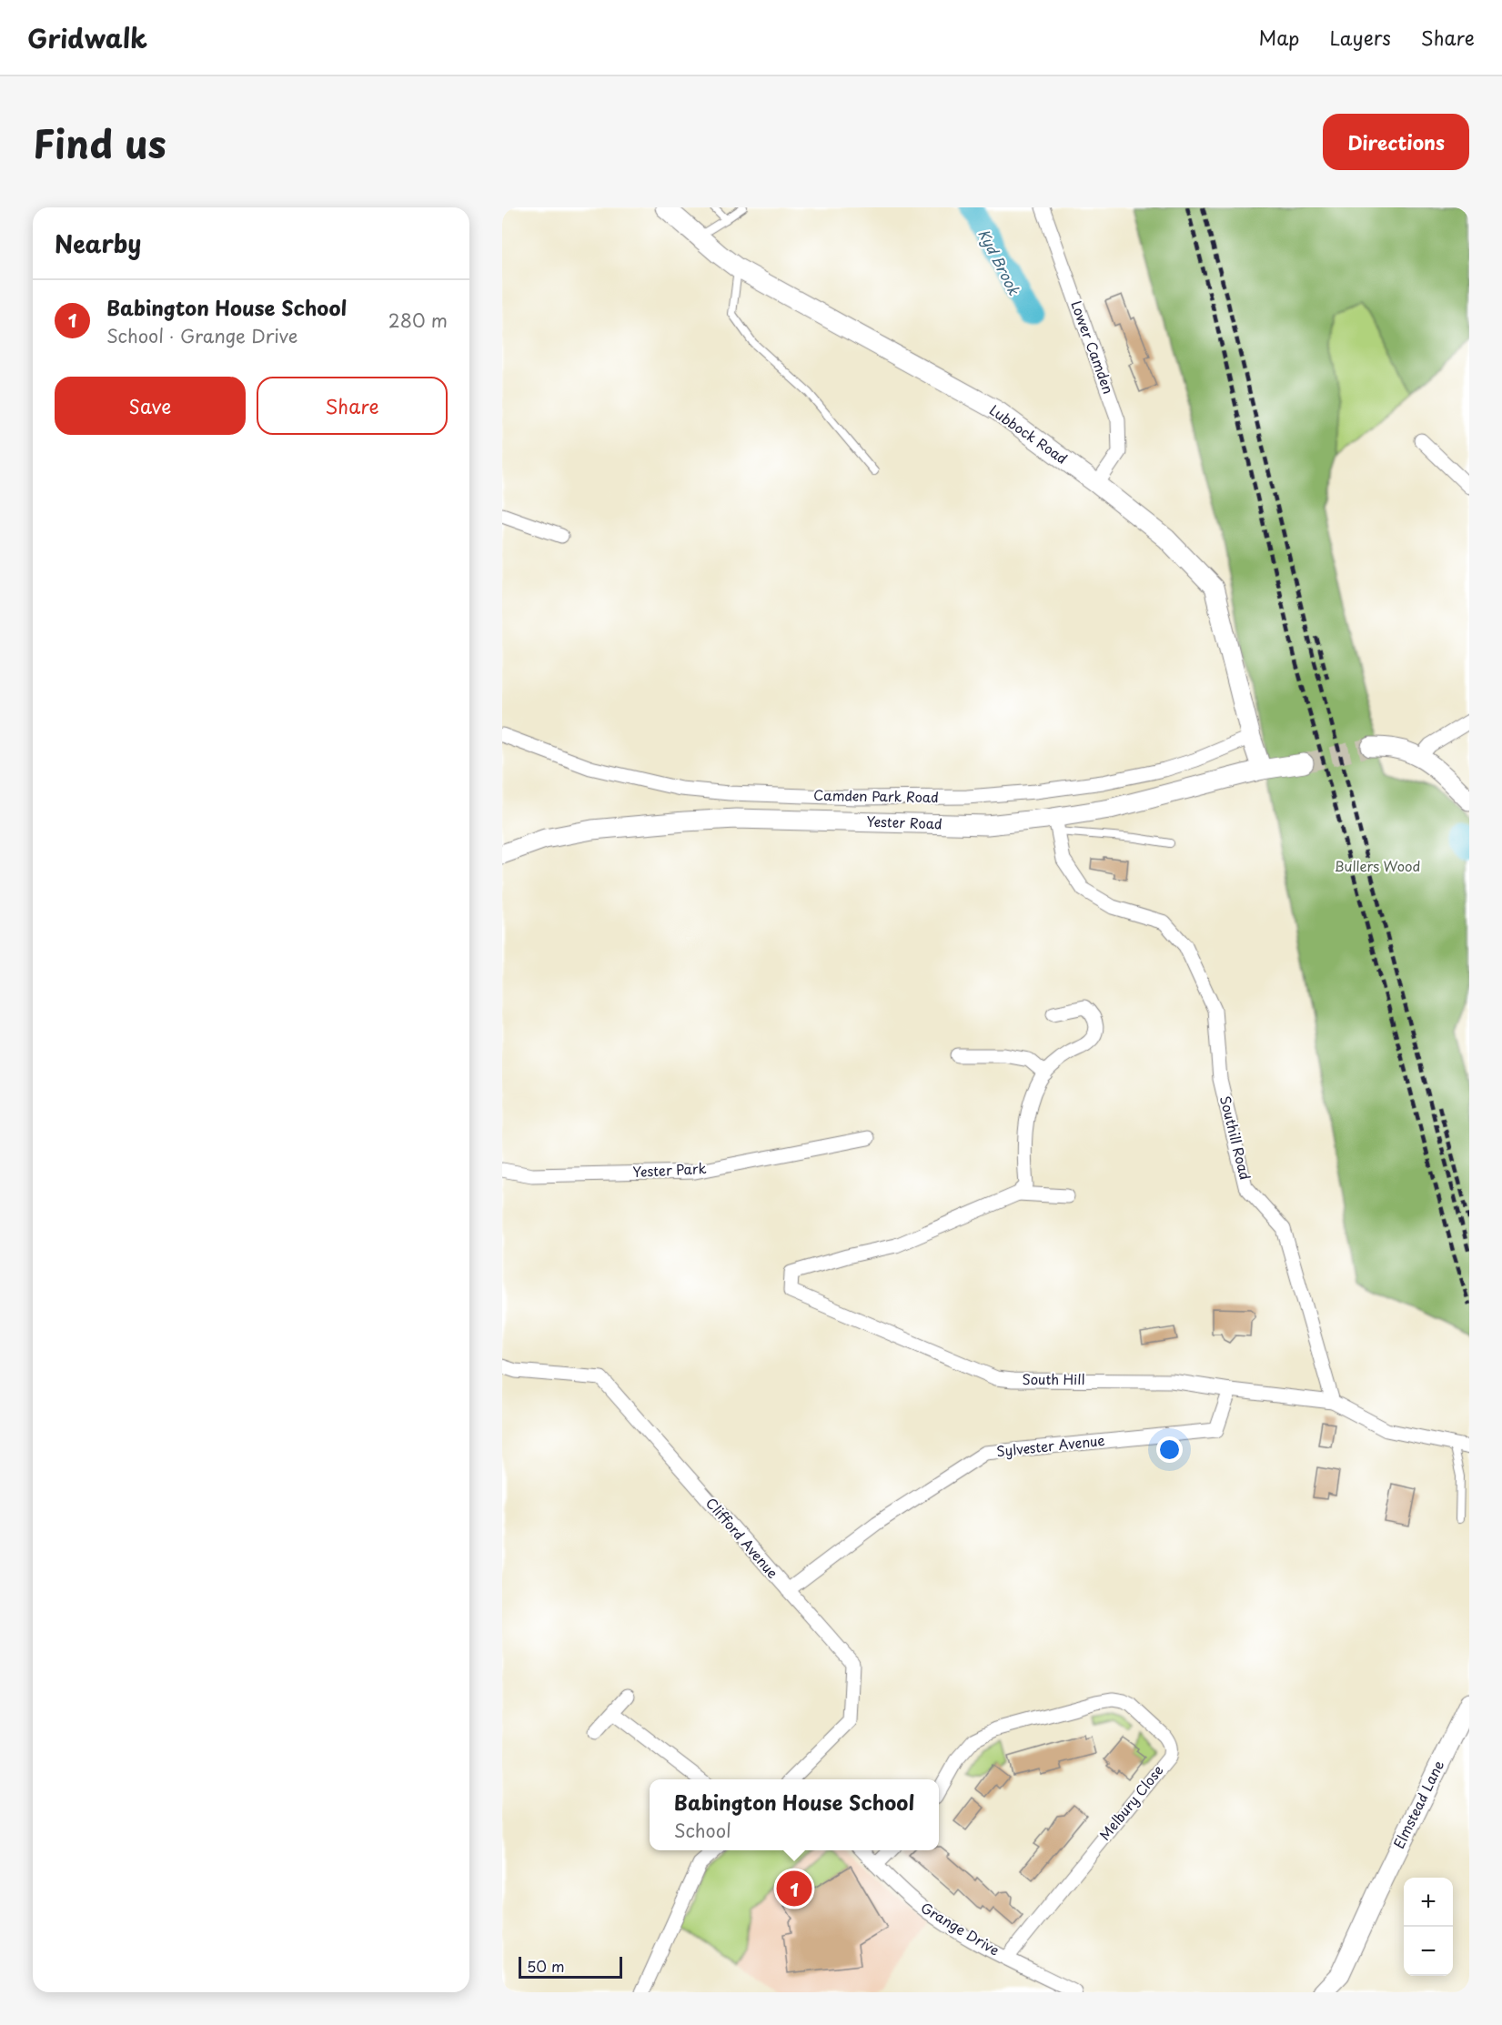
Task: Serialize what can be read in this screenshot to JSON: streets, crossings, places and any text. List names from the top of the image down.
{
  "streets": {
    "street": [
      "Lower Camden",
      "Lubbock Road",
      "Camden Park Road",
      "Yester Road",
      "Southill Road",
      "Yester Park",
      "South Hill",
      "Sylvester Avenue",
      "Clifford Avenue",
      "Melbury Close",
      "Elmstead Lane",
      "Grange Drive"
    ]
  },
  "crossings": [
    ["Lower Camden", "Lubbock Road"],
    ["Lubbock Road", "Camden Park Road"],
    ["Lubbock Road", "Yester Road"],
    ["Yester Road", "Southill Road"],
    ["Southill Road", "South Hill"],
    ["South Hill", "Sylvester Avenue"],
    ["Sylvester Avenue", "Clifford Avenue"],
    ["Melbury Close", "Grange Drive"]
  ],
  "water": ["Kyd Brook"],
  "parks": ["Bullers Wood"],
  "scale_bar": "50 m",
  "page": {
    "header": "Gridwalk",
    "nav": ["Map", "Layers", "Share"],
    "title": "Find us",
    "buttons": [
      "Directions",
      ["Save", "Share"]
    ],
    "heading": "Nearby",
    "list": [
      {
        "mark": "1",
        "name": "Babington House School",
        "note": "School · Grange Drive",
        "value": "280 m"
      }
    ],
    "popup": ["Babington House School", "School"],
    "pins": "1",
    "map_buttons": ["+", "−"],
    "scale": "50 m"
  }
}
